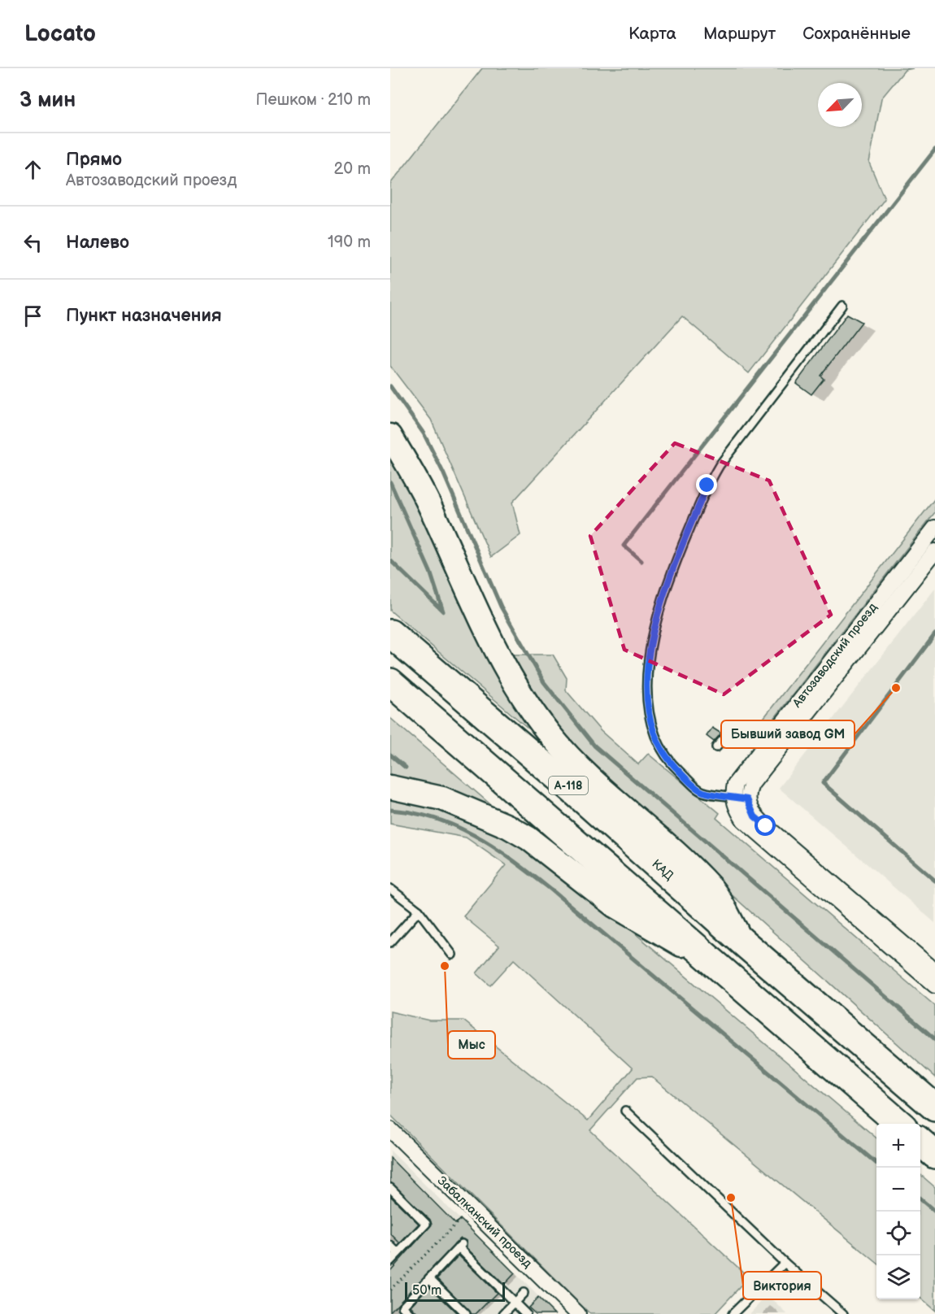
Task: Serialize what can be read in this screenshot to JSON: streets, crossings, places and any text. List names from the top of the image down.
{
  "streets": {
    "highway": ["А-118", "КАД"],
    "street": ["Автозаводский проезд", "Забалканский проезд"]
  },
  "places": ["Бывший завод GM", "Мыс", "Виктория"],
  "scale_bar": "50 m",
  "north": "bottom left",
  "page": {
    "header": "Locato",
    "nav": ["Карта", "Маршрут", "Сохранённые"],
    "heading": ["3 мин", "Пешком · 210 m"],
    "list": [
      ["Прямо", "Автозаводский проезд", "20 m"],
      ["Налево", "190 m"],
      "Пункт назначения"
    ],
    "map_buttons": ["+", "−"],
    "scale": "50 m"
  }
}
